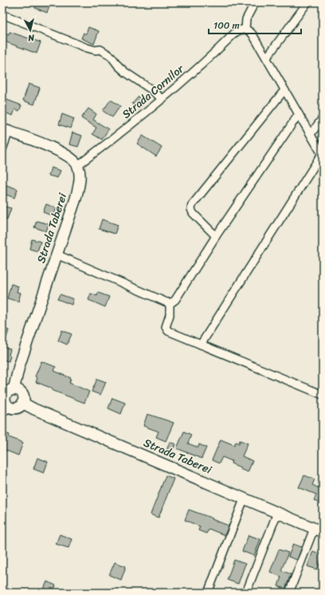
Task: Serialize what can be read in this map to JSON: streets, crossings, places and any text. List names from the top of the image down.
{
  "streets": {
    "street": ["Strada Cornilor", "Strada Taberei"]
  },
  "crossings": [
    ["Strada Cornilor", "Strada Taberei"]
  ],
  "scale_bar": "100 m",
  "north": "bottom"
}
